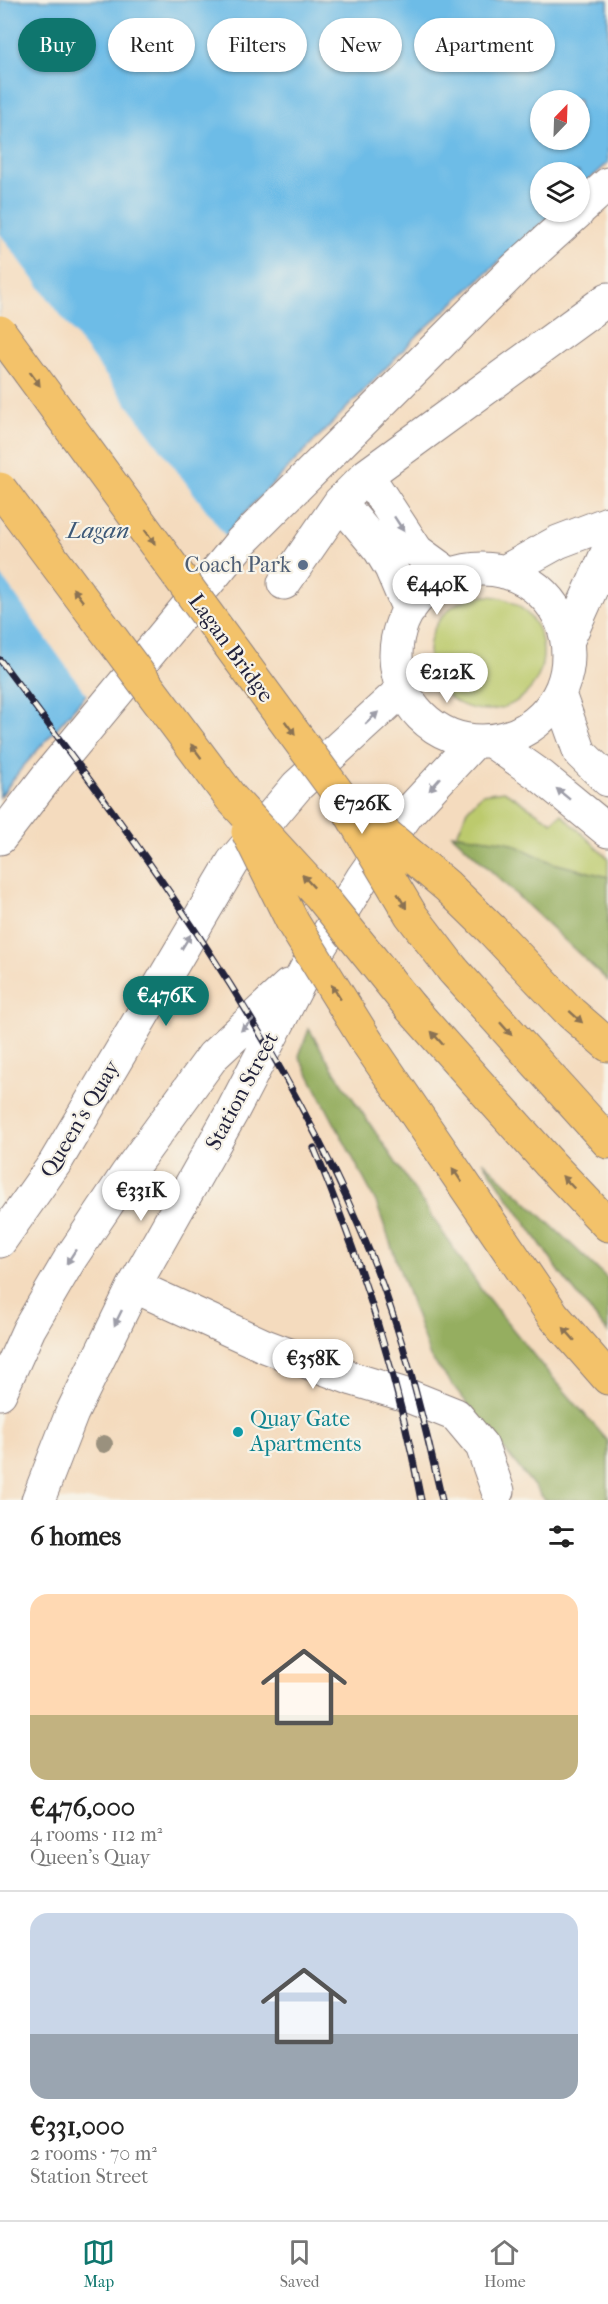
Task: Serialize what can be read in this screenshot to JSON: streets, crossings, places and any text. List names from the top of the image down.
{
  "streets": {
    "highway": ["Lagan Bridge"],
    "street": ["Station Street", "Queen's Quay"]
  },
  "crossings": [
    ["Station Street", "Queen's Quay"]
  ],
  "water": ["Lagan"],
  "places": ["Coach Park", "Quay Gate Apartments"],
  "north": "top right",
  "page": {
    "chip": [
      "Buy",
      "Rent",
      "Filters",
      "New",
      "Apartment"
    ],
    "price": [
      "€440K",
      "€212K",
      "€726K",
      "€476K",
      "€331K",
      "€358K"
    ],
    "heading": "6 homes",
    "list": [
      {
        "name": "€476,000",
        "note": "4 rooms · 112 m² · Queen's Quay"
      },
      {
        "name": "€331,000",
        "note": "2 rooms · 70 m² · Station Street"
      }
    ],
    "tabs": ["Map", "Saved", "Home"]
  }
}
